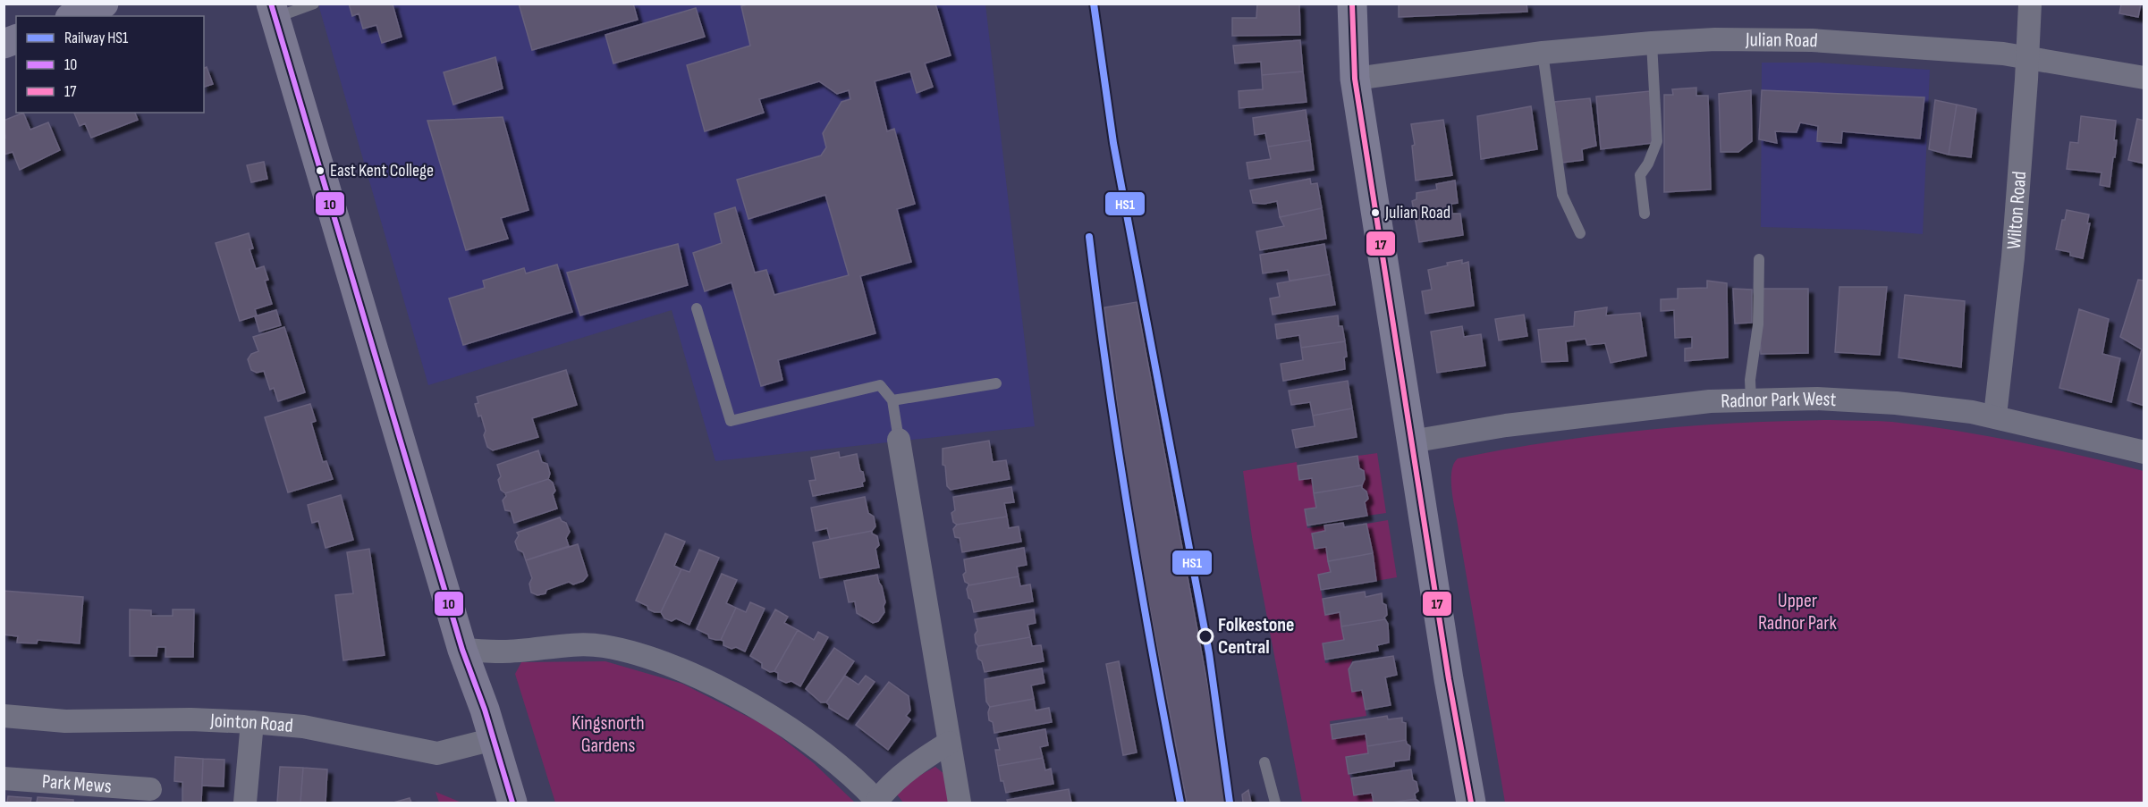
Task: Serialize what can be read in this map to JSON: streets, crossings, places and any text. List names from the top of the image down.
{
  "streets": {
    "street": [
      "Julian Road",
      "Wilton Road",
      "Radnor Park West",
      "Jointon Road",
      "Park Mews"
    ]
  },
  "crossings": [
    ["Julian Road", "Wilton Road"],
    ["Wilton Road", "Radnor Park West"]
  ],
  "parks": ["Upper Radnor Park", "Kingsnorth Gardens"],
  "places": ["East Kent College", "Julian Road", "Folkestone Central"],
  "lines": ["rail line HS1", "transit line 10", "transit line 17"],
  "legend": ["Railway HS1", "10", "17"]
}
